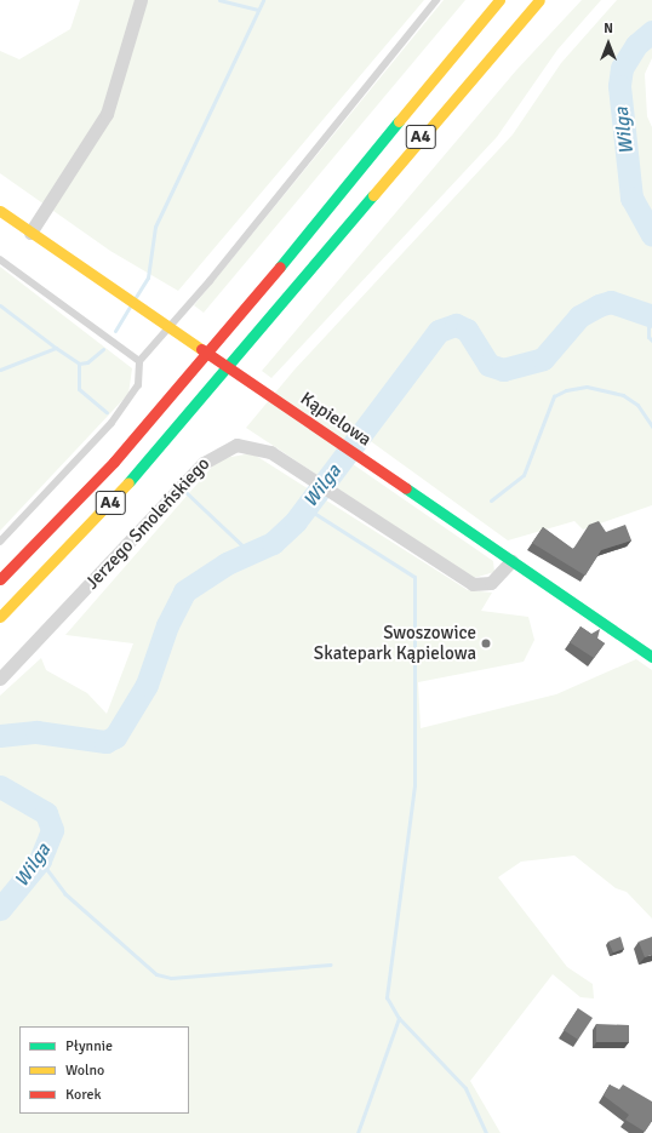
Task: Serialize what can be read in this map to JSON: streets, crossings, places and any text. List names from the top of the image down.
{
  "streets": {
    "main road": ["A4", "Kąpielowa"],
    "street": ["Jerzego Smoleńskiego"]
  },
  "crossings": [
    ["Kąpielowa", "Jerzego Smoleńskiego"]
  ],
  "water": ["Wilga"],
  "places": ["Swoszowice Skatepark Kąpielowa"],
  "legend": ["Płynnie", "Wolno", "Korek"],
  "north": "top"
}
